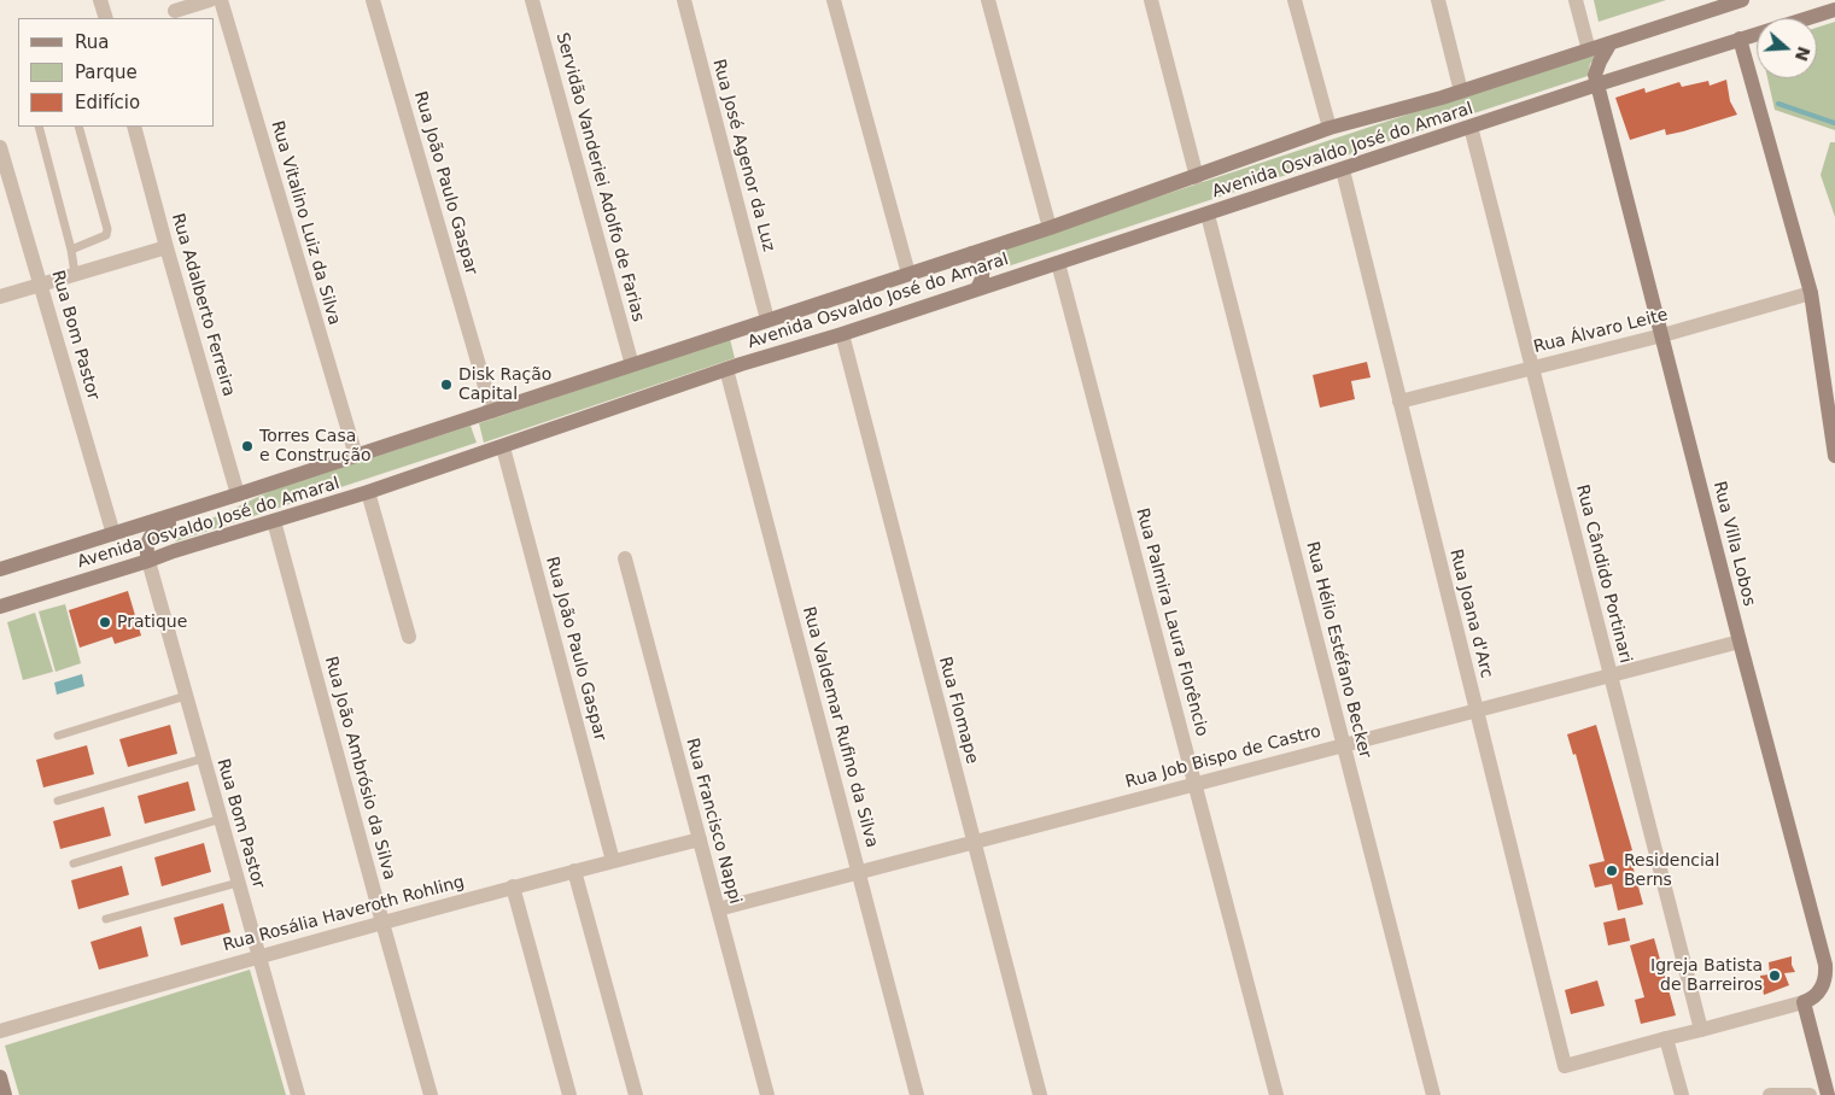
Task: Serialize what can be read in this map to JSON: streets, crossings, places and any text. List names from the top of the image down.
{
  "streets": {
    "main road": ["Avenida Osvaldo José do Amaral", "Rua Villa Lobos"],
    "street": [
      "Rua José Agenor da Luz",
      "Servidão Vanderiei Adolfo de Farias",
      "Rua João Paulo Gaspar",
      "Rua Vitalino Luiz da Silva",
      "Rua Adalberto Ferreira",
      "Rua Álvaro Leite",
      "Rua Bom Pastor",
      "Rua Cândido Portinari",
      "Rua Joana d'Arc",
      "Rua Palmira Laura Florêncio",
      "Rua Hélio Estéfano Becker",
      "Rua Flomape",
      "Rua Valdemar Rufino da Silva",
      "Rua Job Bispo de Castro",
      "Rua João Ambrósio da Silva",
      "Rua Francisco Nappi",
      "Rua Rosália Haveroth Rohling"
    ]
  },
  "crossings": [
    ["Avenida Osvaldo José do Amaral", "Rua José Agenor da Luz"],
    ["Avenida Osvaldo José do Amaral", "Servidão Vanderiei Adolfo de Farias"],
    ["Avenida Osvaldo José do Amaral", "Rua João Paulo Gaspar"],
    ["Avenida Osvaldo José do Amaral", "Rua Vitalino Luiz da Silva"],
    ["Avenida Osvaldo José do Amaral", "Rua Adalberto Ferreira"],
    ["Avenida Osvaldo José do Amaral", "Rua Bom Pastor"],
    ["Avenida Osvaldo José do Amaral", "Rua Villa Lobos"],
    ["Avenida Osvaldo José do Amaral", "Rua Cândido Portinari"],
    ["Avenida Osvaldo José do Amaral", "Rua Joana d'Arc"],
    ["Avenida Osvaldo José do Amaral", "Rua Palmira Laura Florêncio"],
    ["Avenida Osvaldo José do Amaral", "Rua Hélio Estéfano Becker"],
    ["Avenida Osvaldo José do Amaral", "Rua Flomape"],
    ["Avenida Osvaldo José do Amaral", "Rua Valdemar Rufino da Silva"],
    ["Avenida Osvaldo José do Amaral", "Rua João Ambrósio da Silva"],
    ["Rua João Paulo Gaspar", "Rua Rosália Haveroth Rohling"],
    ["Rua Álvaro Leite", "Rua Villa Lobos"],
    ["Rua Álvaro Leite", "Rua Cândido Portinari"],
    ["Rua Álvaro Leite", "Rua Joana d'Arc"],
    ["Rua Bom Pastor", "Rua Rosália Haveroth Rohling"],
    ["Rua Villa Lobos", "Rua Job Bispo de Castro"],
    ["Rua Cândido Portinari", "Rua Job Bispo de Castro"],
    ["Rua Joana d'Arc", "Rua Job Bispo de Castro"],
    ["Rua Palmira Laura Florêncio", "Rua Job Bispo de Castro"],
    ["Rua Hélio Estéfano Becker", "Rua Job Bispo de Castro"],
    ["Rua Flomape", "Rua Job Bispo de Castro"],
    ["Rua Valdemar Rufino da Silva", "Rua Job Bispo de Castro"],
    ["Rua Job Bispo de Castro", "Rua Francisco Nappi"],
    ["Rua João Ambrósio da Silva", "Rua Rosália Haveroth Rohling"],
    ["Rua Francisco Nappi", "Rua Rosália Haveroth Rohling"]
  ],
  "places": [
    "Disk Ração Capital",
    "Torres Casa e Construção",
    "Pratique",
    "Residencial Berns",
    "Igreja Batista de Barreiros"
  ],
  "legend": ["Rua", "Parque", "Edifício"],
  "north": "right"
}
